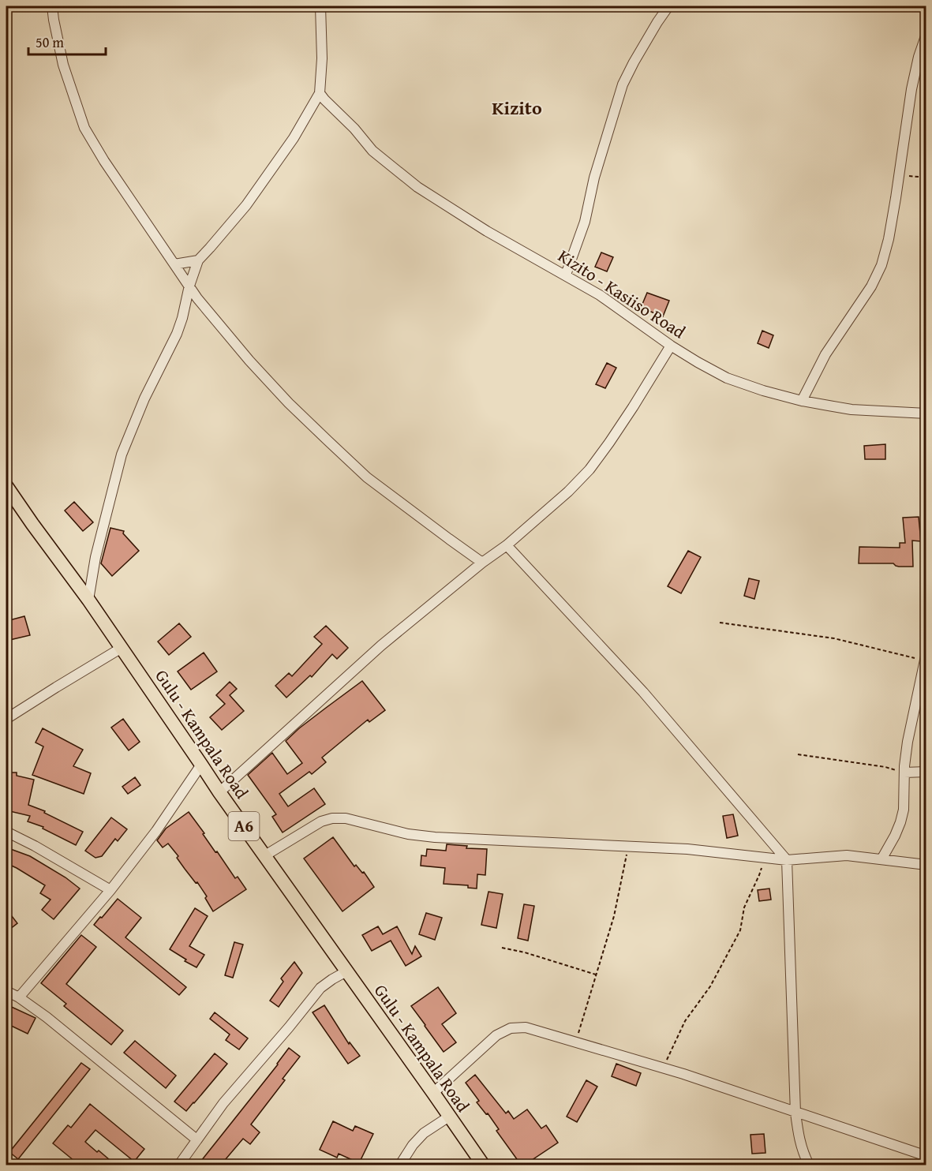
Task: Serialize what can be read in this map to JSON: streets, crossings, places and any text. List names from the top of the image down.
{
  "streets": {
    "main road": ["Gulu - Kampala Road", "A6"],
    "street": ["Kizito - Kasiiso Road"]
  },
  "districts": ["Kizito"],
  "scale_bar": "50 m"
}
